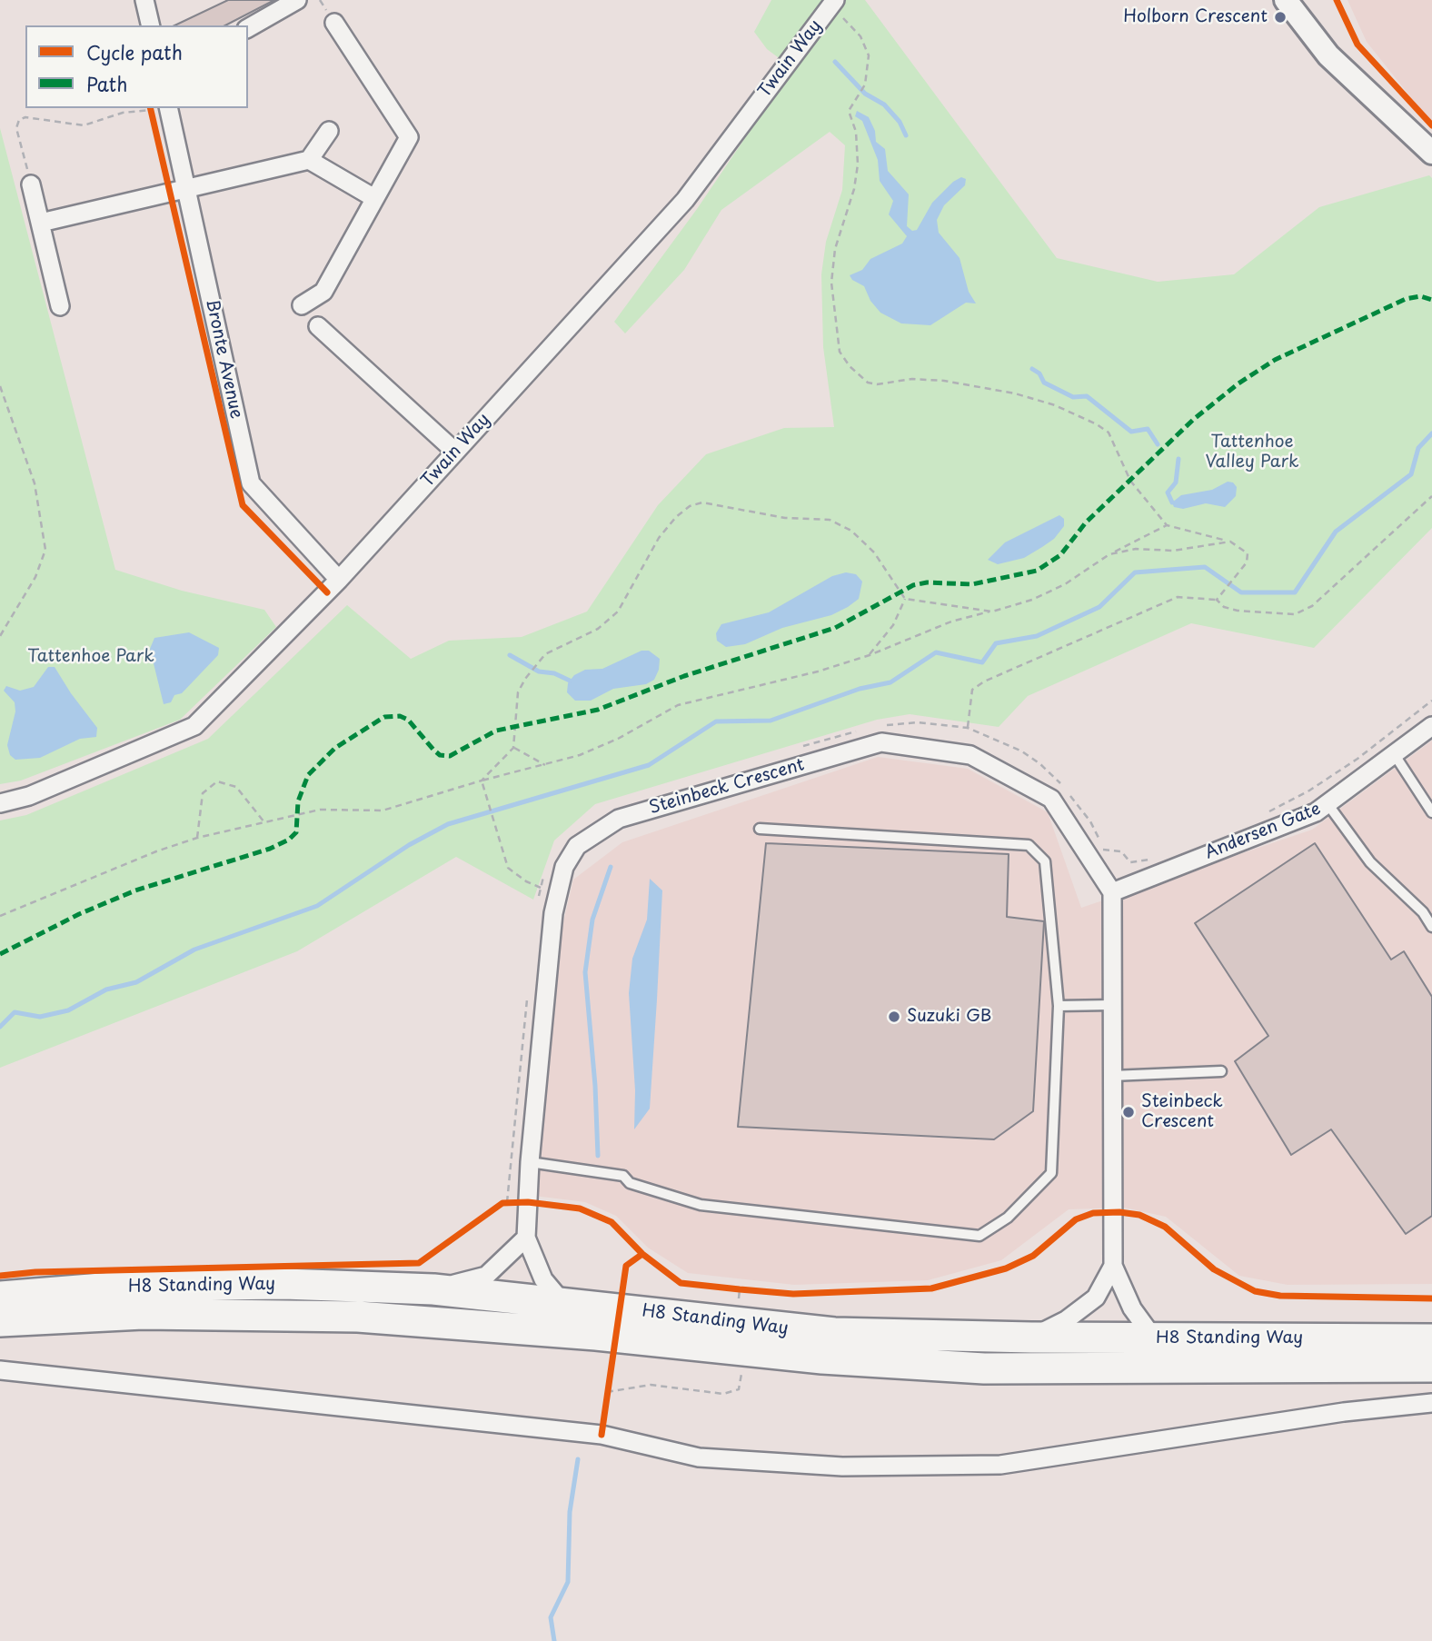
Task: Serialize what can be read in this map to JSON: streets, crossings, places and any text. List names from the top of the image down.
{
  "streets": {
    "highway": ["H8 Standing Way"],
    "street": [
      "Twain Way",
      "Bronte Avenue",
      "Steinbeck Crescent",
      "Andersen Gate"
    ]
  },
  "crossings": [
    ["Twain Way", "Bronte Avenue"],
    ["Steinbeck Crescent", "Andersen Gate"],
    ["Steinbeck Crescent", "H8 Standing Way"]
  ],
  "parks": ["Tattenhoe Valley Park", "Tattenhoe Park"],
  "places": ["Holborn Crescent", "Suzuki GB", "Steinbeck Crescent"],
  "legend": ["Cycle path", "Path"]
}
